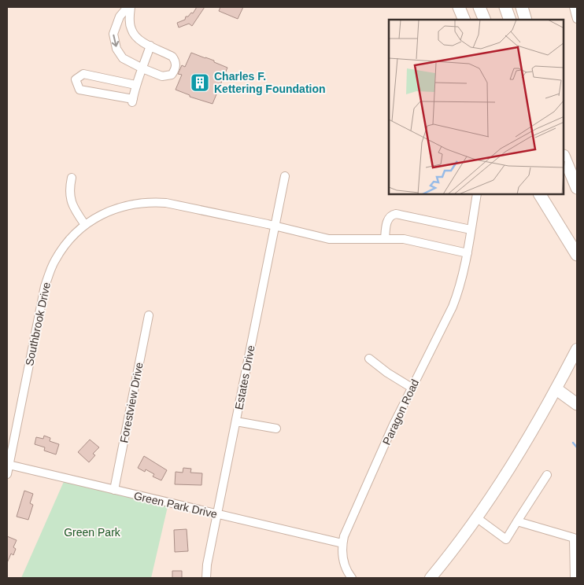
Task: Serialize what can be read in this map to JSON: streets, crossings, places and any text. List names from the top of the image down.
{
  "streets": {
    "street": [
      "Southbrook Drive",
      "Estates Drive",
      "Forestview Drive",
      "Paragon Road",
      "Green Park Drive"
    ]
  },
  "crossings": [
    ["Southbrook Drive", "Estates Drive"],
    ["Southbrook Drive", "Paragon Road"],
    ["Southbrook Drive", "Green Park Drive"],
    ["Estates Drive", "Green Park Drive"],
    ["Forestview Drive", "Green Park Drive"],
    ["Paragon Road", "Green Park Drive"]
  ],
  "parks": ["Green Park"],
  "places": {
    "building": ["Charles F. Kettering Foundation"]
  }
}
